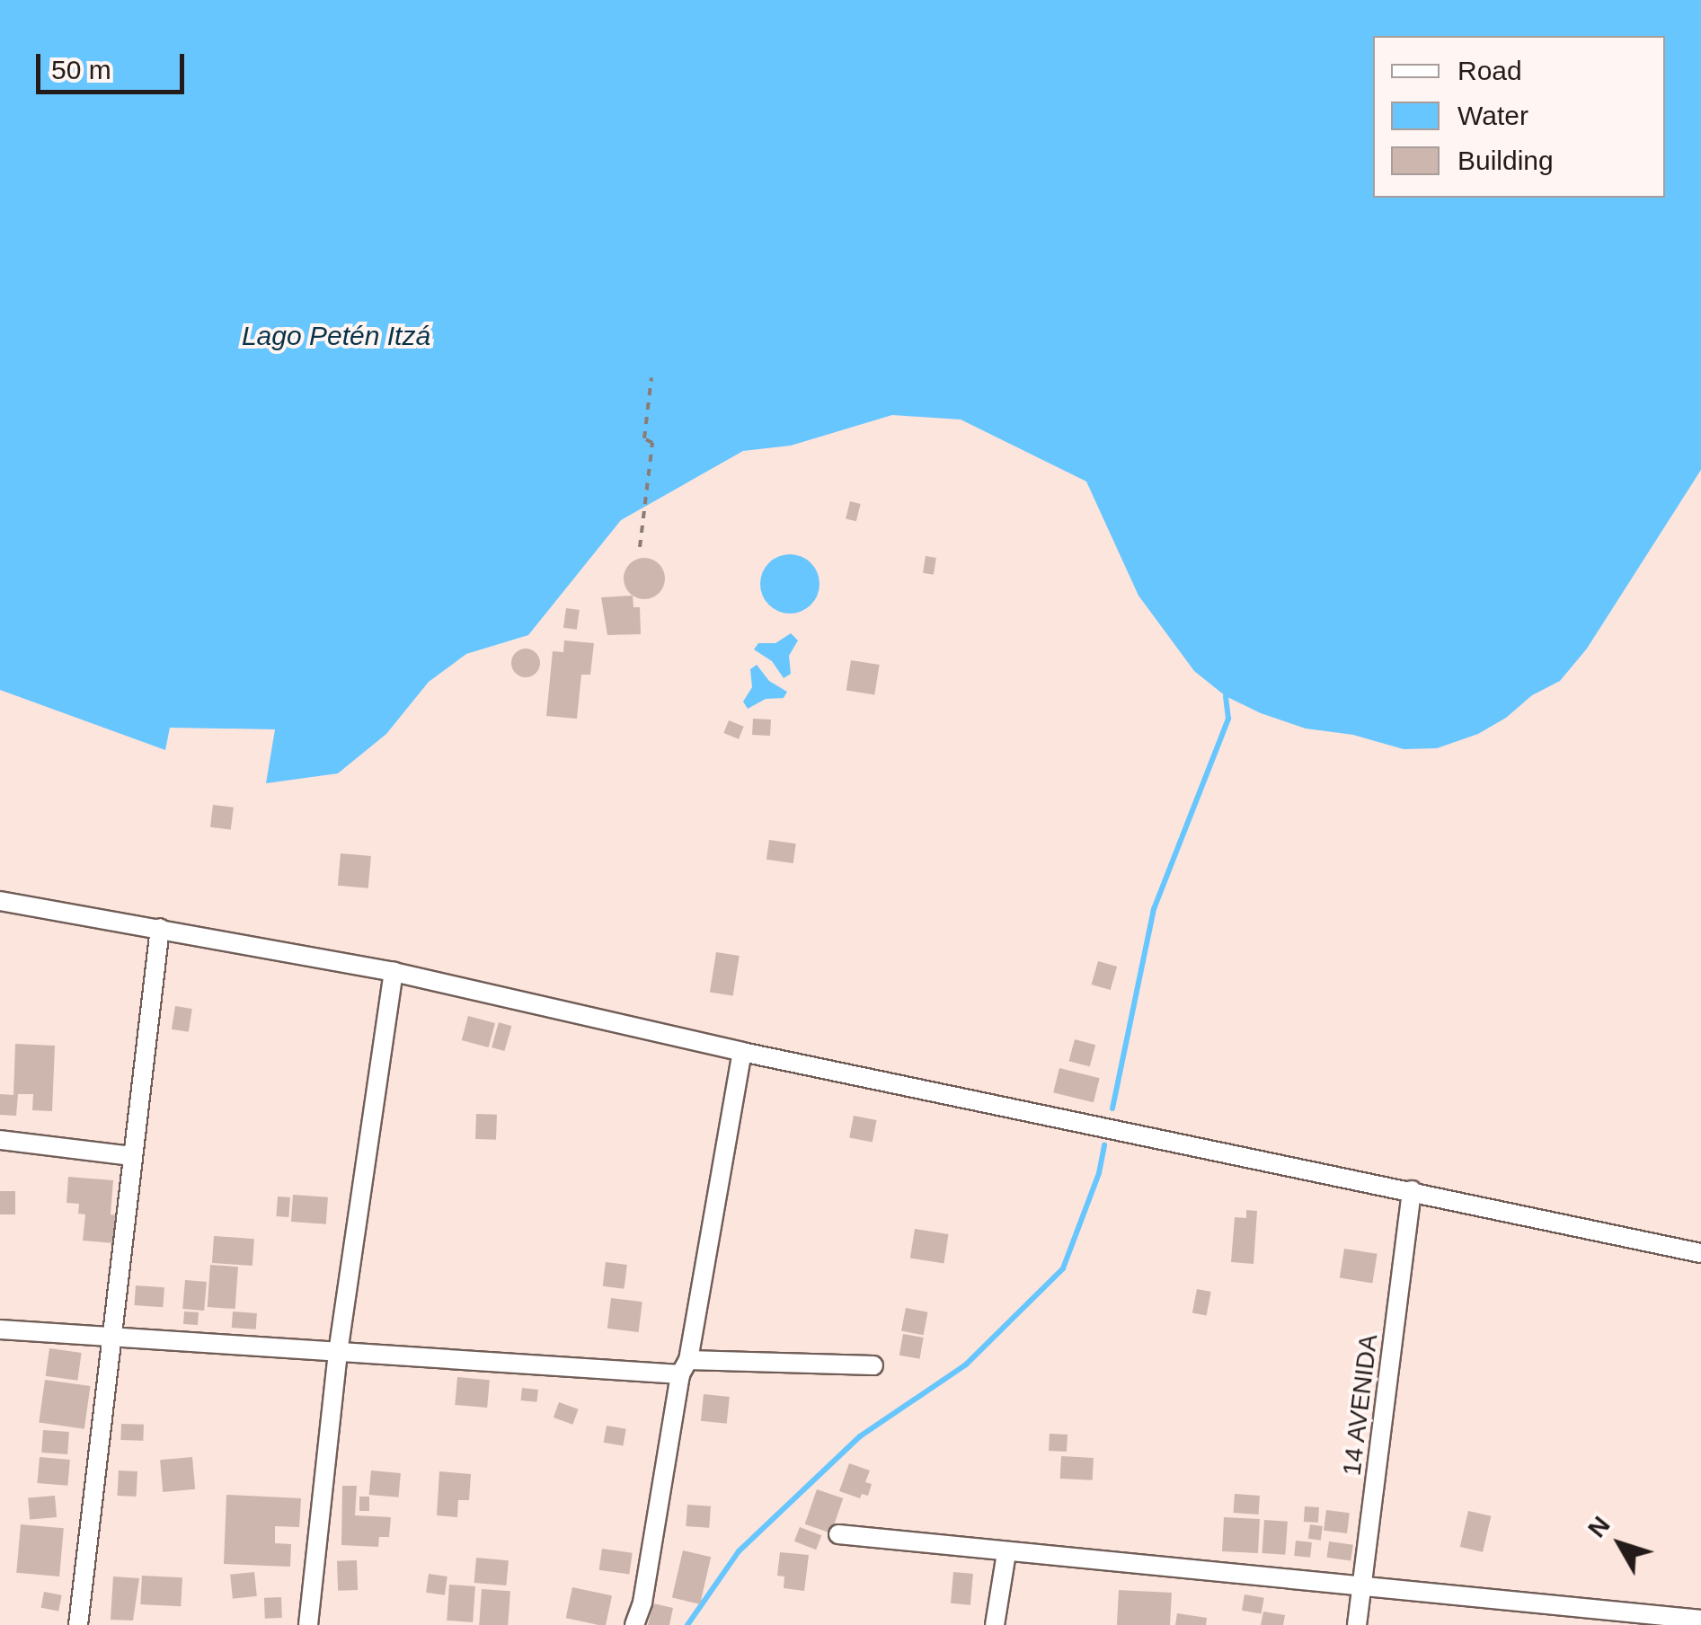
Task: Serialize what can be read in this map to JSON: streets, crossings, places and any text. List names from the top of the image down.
{
  "streets": {
    "street": ["14 AVENIDA"]
  },
  "water": ["Lago Petén Itzá"],
  "legend": ["Road", "Water", "Building"],
  "scale_bar": "50 m",
  "north": "top left"
}
